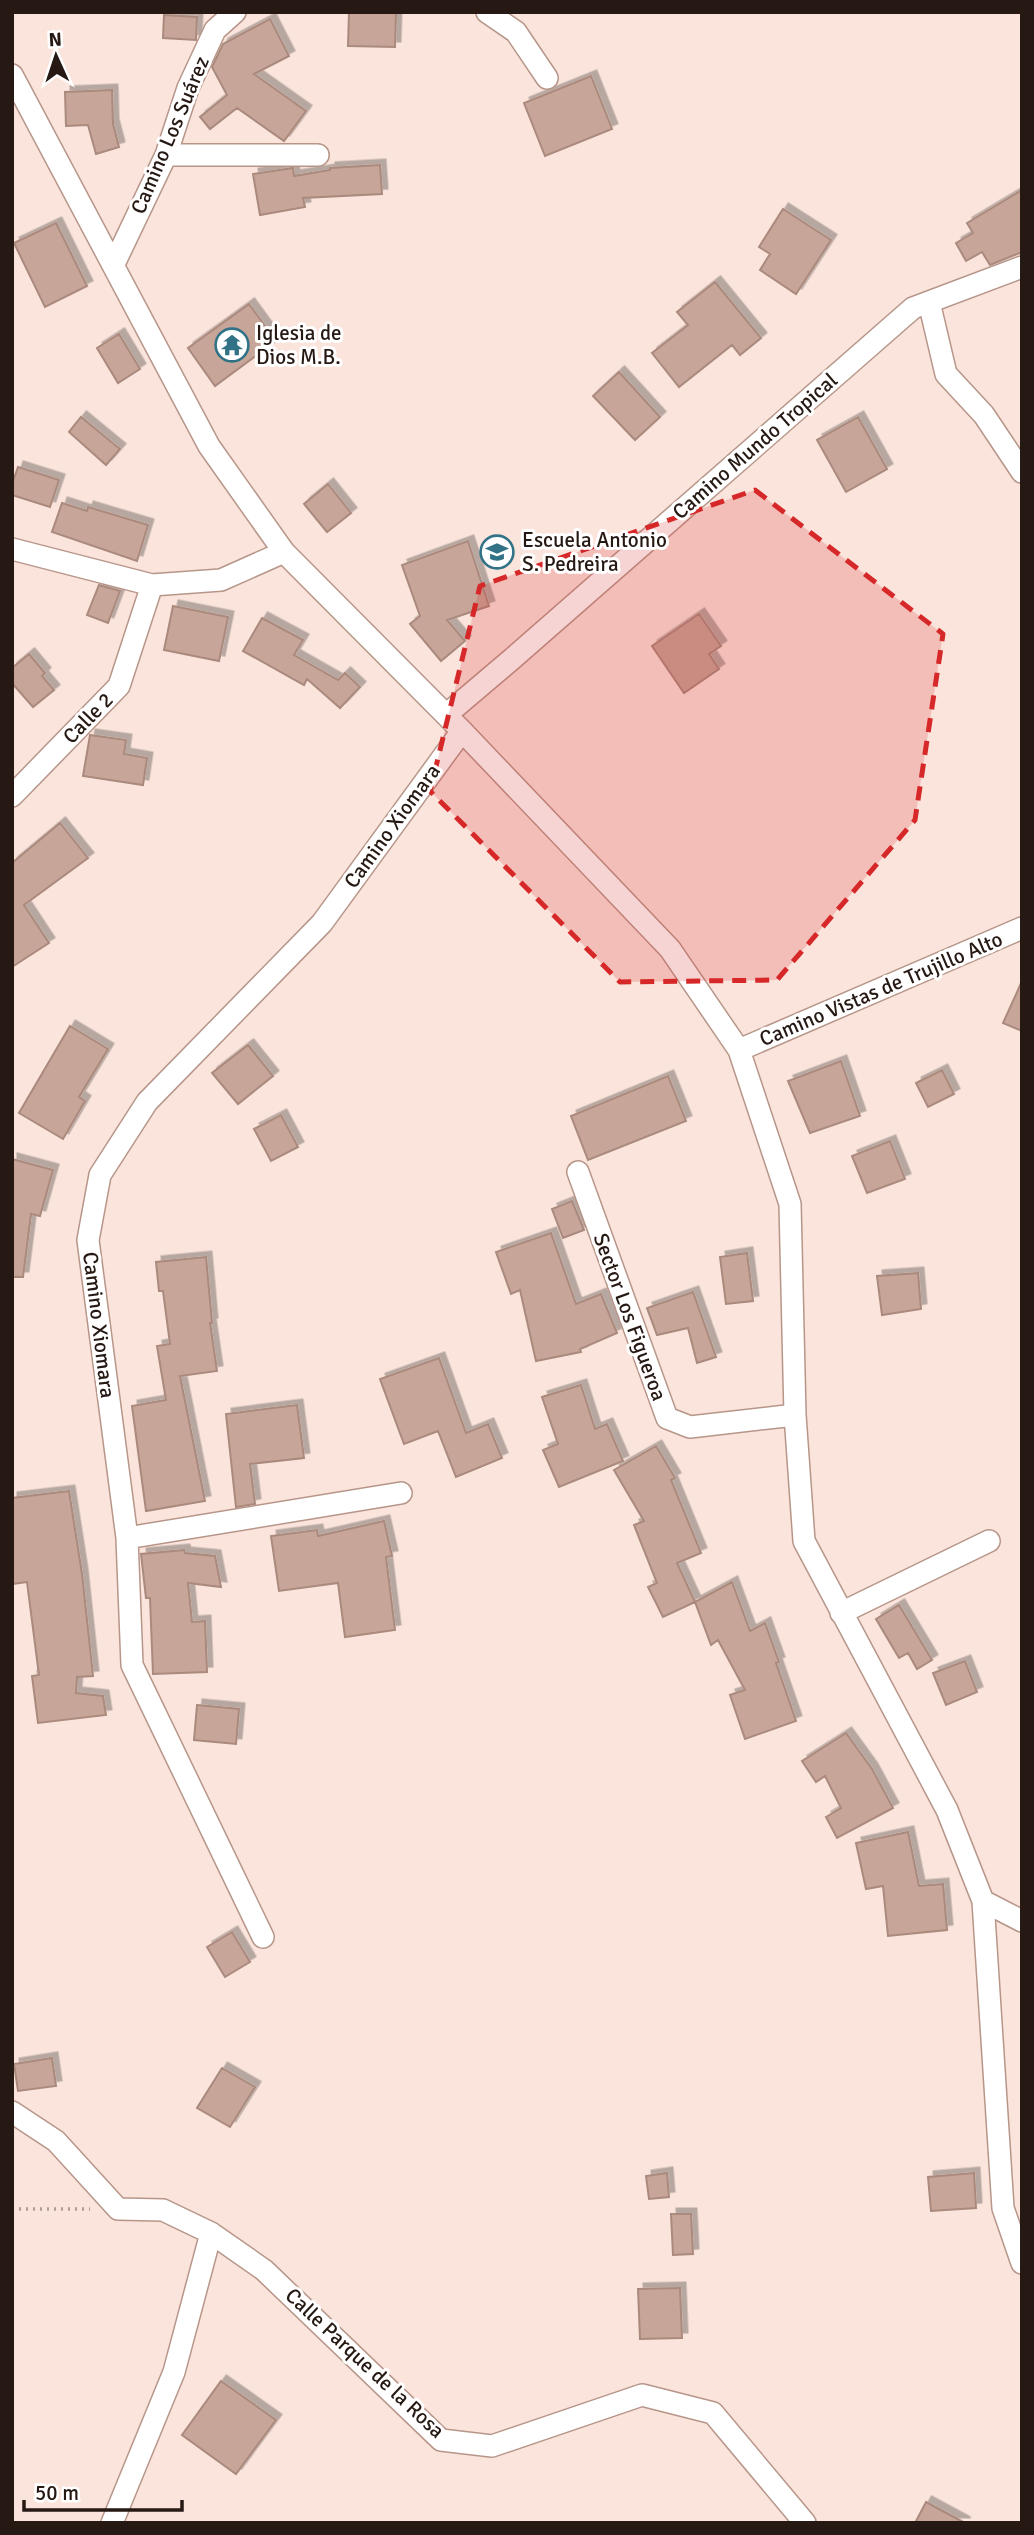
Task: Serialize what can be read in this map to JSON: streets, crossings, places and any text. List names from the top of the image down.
{
  "streets": {
    "street": [
      "Camino Los Suárez",
      "Camino Mundo Tropical",
      "Calle 2",
      "Camino Xiomara",
      "Camino Vistas de Trujillo Alto",
      "Sector Los Figueroa",
      "Calle Parque de la Rosa"
    ]
  },
  "places": {
    "temple": ["Iglesia de Dios M.B."],
    "school or university": ["Escuela Antonio S. Pedreira"]
  },
  "scale_bar": "50 m",
  "north": "top"
}
